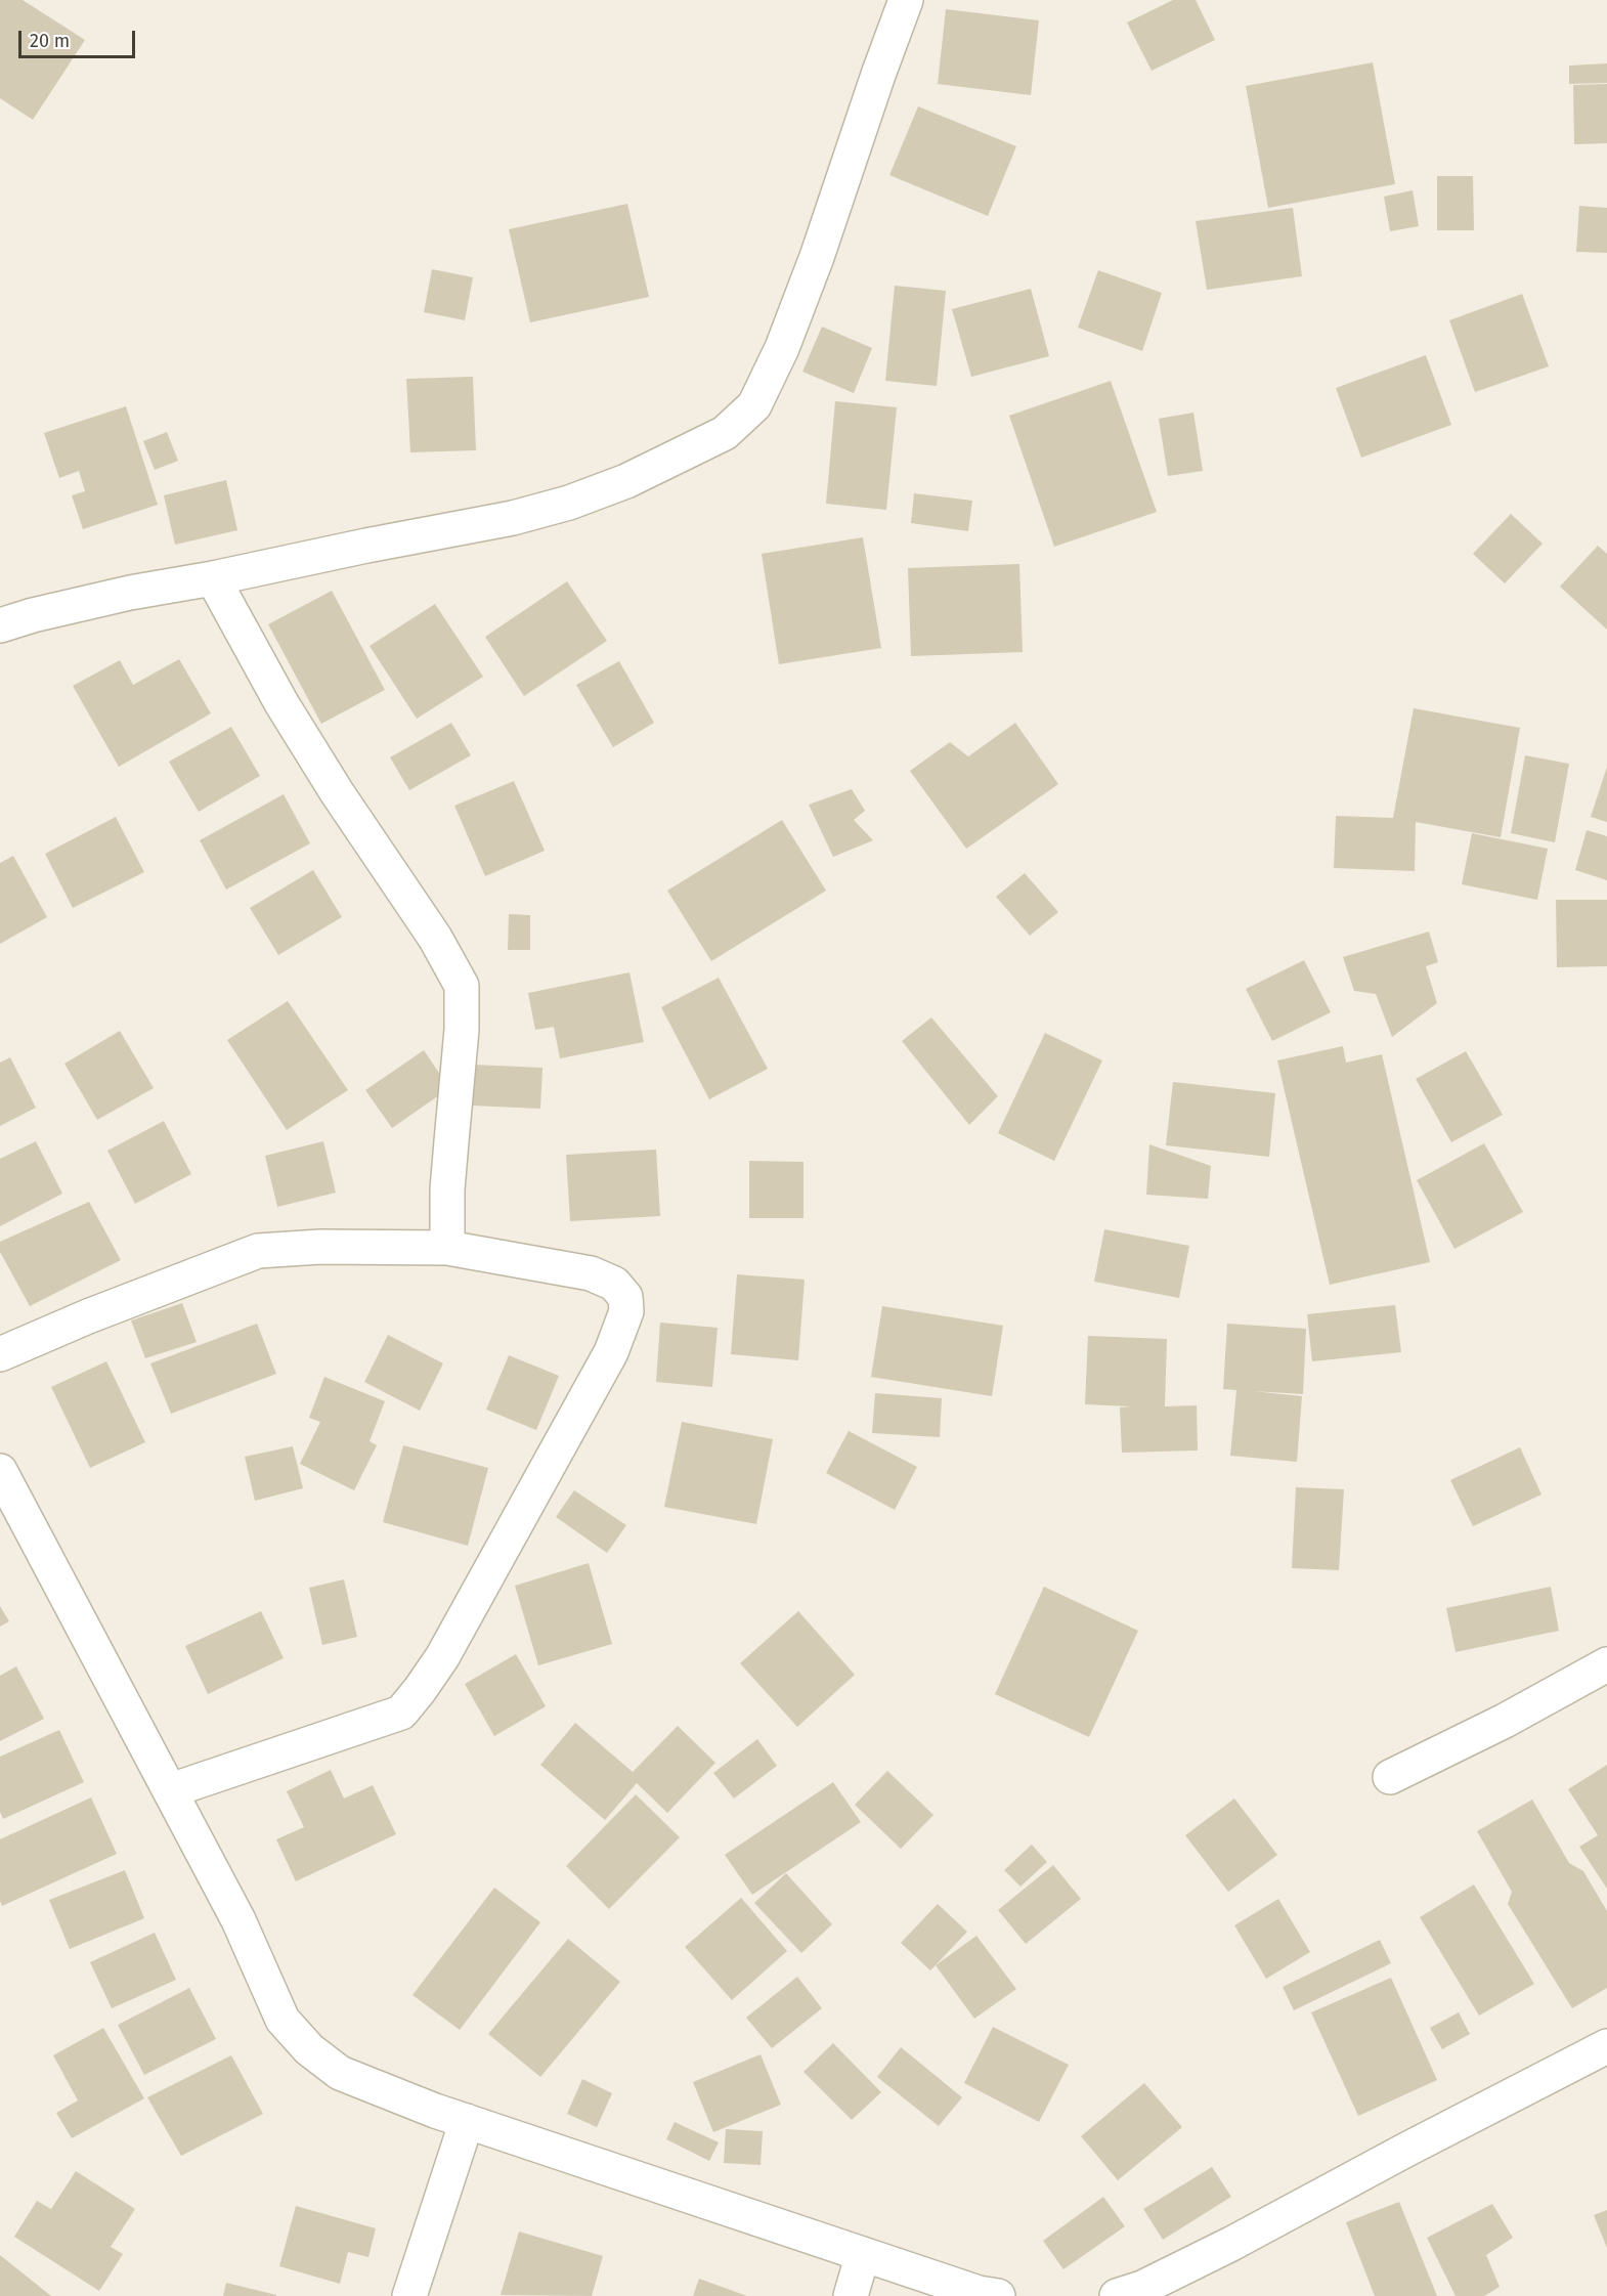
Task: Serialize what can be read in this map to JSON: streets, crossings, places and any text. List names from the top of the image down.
{
  "scale_bar": "20 m"
}
